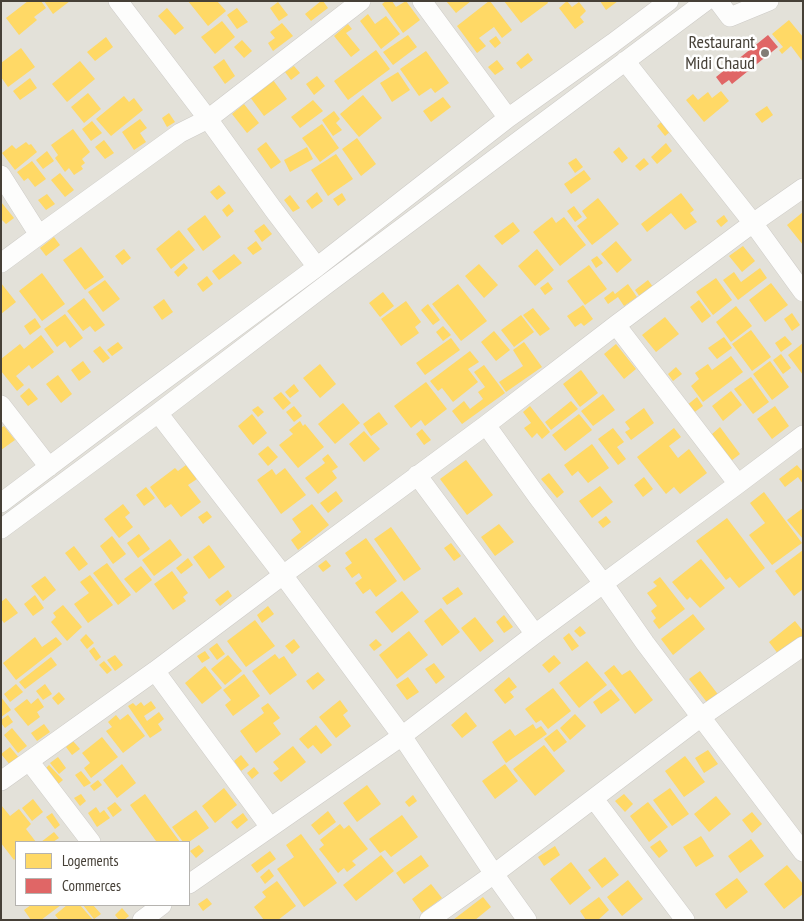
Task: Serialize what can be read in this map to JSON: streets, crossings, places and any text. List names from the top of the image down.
{
  "places": ["Restaurant Midi Chaud"],
  "legend": ["Logements", "Commerces"]
}
